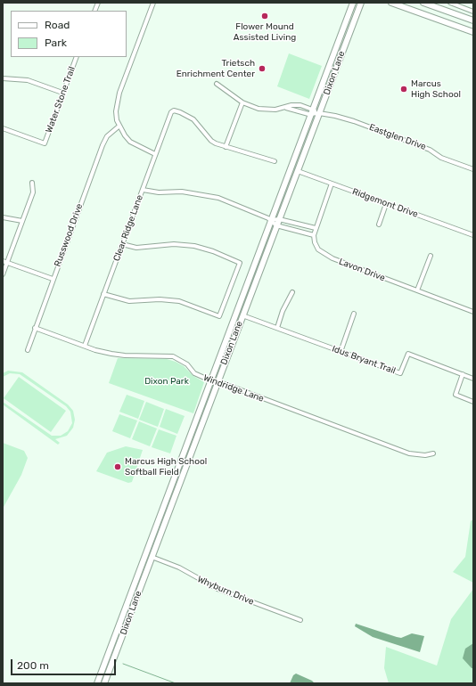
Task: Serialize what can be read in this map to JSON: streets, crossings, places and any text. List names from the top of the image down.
{
  "streets": {
    "main road": ["Dixon Lane"],
    "street": [
      "Water Stone Trail",
      "Eastglen Drive",
      "Ridgemont Drive",
      "Clear Ridge Lane",
      "Russwood Drive",
      "Lavon Drive",
      "Idus Bryant Trail",
      "Windridge Lane",
      "Whyburn Drive"
    ]
  },
  "crossings": [
    ["Dixon Lane", "Eastglen Drive"],
    ["Dixon Lane", "Ridgemont Drive"],
    ["Dixon Lane", "Idus Bryant Trail"],
    ["Dixon Lane", "Windridge Lane"],
    ["Dixon Lane", "Whyburn Drive"],
    ["Clear Ridge Lane", "Windridge Lane"],
    ["Russwood Drive", "Windridge Lane"]
  ],
  "parks": ["Dixon Park"],
  "places": [
    "Flower Mound Assisted Living",
    "Trietsch Enrichment Center",
    "Marcus High School",
    "Marcus High School Softball Field"
  ],
  "legend": ["Road", "Park"],
  "scale_bar": "200 m"
}
